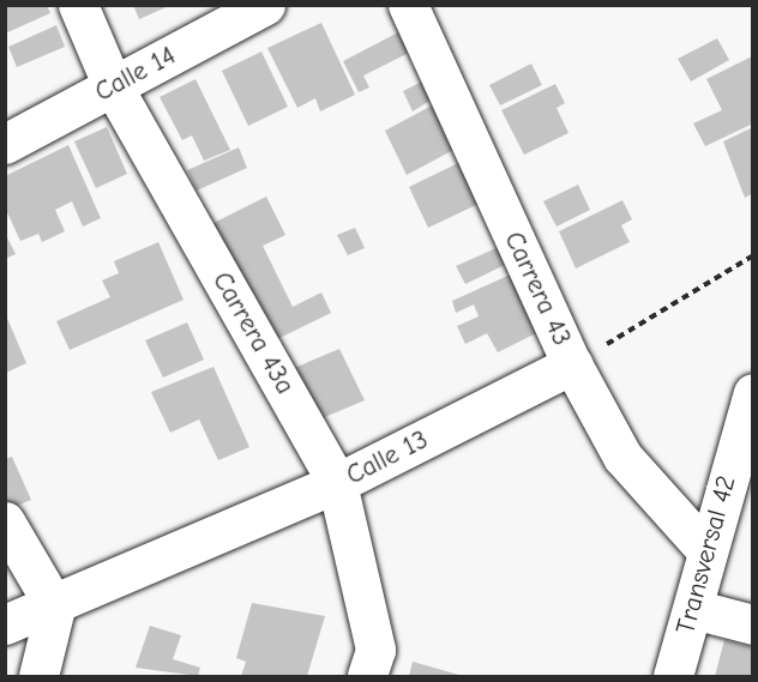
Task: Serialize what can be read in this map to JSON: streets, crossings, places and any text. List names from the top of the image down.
{
  "streets": {
    "street": [
      "Calle 14",
      "Carrera 43",
      "Carrera 43a",
      "Calle 13",
      "Transversal 42"
    ]
  },
  "crossings": [
    ["Calle 14", "Carrera 43a"],
    ["Carrera 43", "Calle 13"],
    ["Carrera 43", "Transversal 42"],
    ["Carrera 43a", "Calle 13"]
  ]
}
